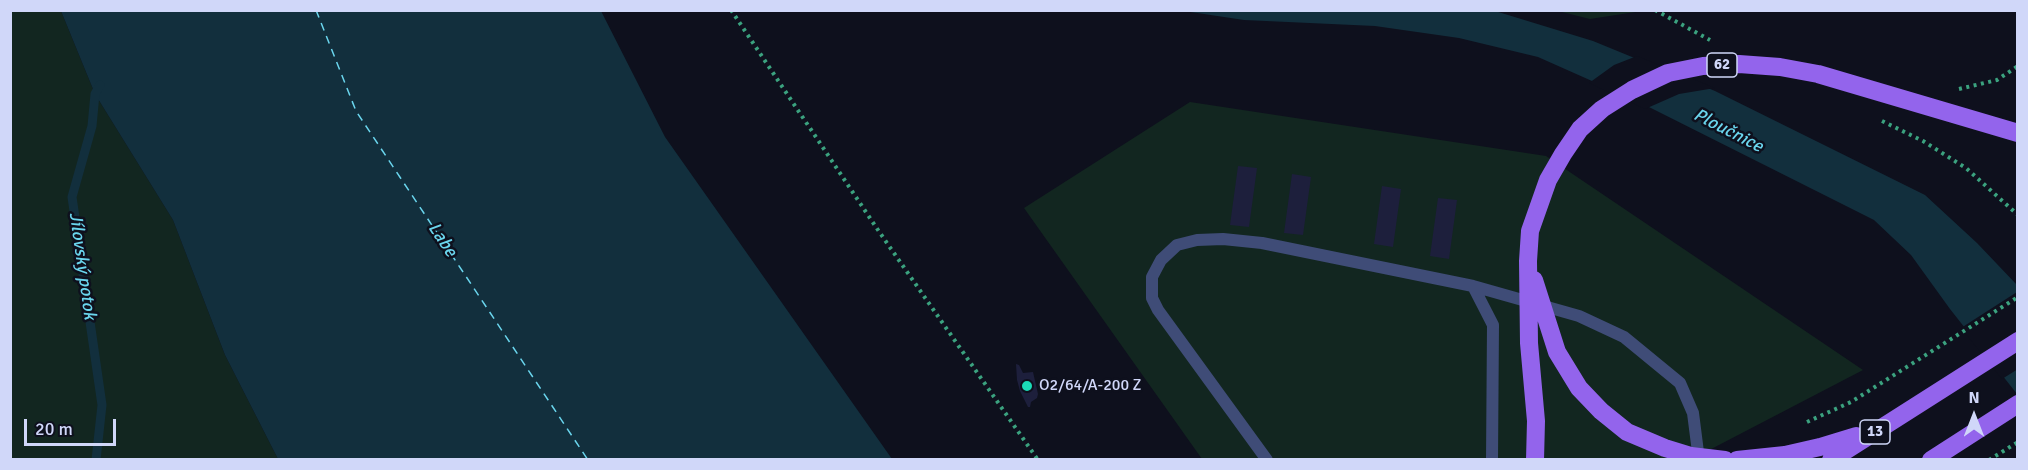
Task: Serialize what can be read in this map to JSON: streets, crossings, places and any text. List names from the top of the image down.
{
  "streets": {
    "main road": ["62", "13"]
  },
  "water": ["Ploučnice", "Labe", "Jílovský potok"],
  "places": ["O2/64/A-200 Z"],
  "scale_bar": "20 m",
  "north": "top"
}
